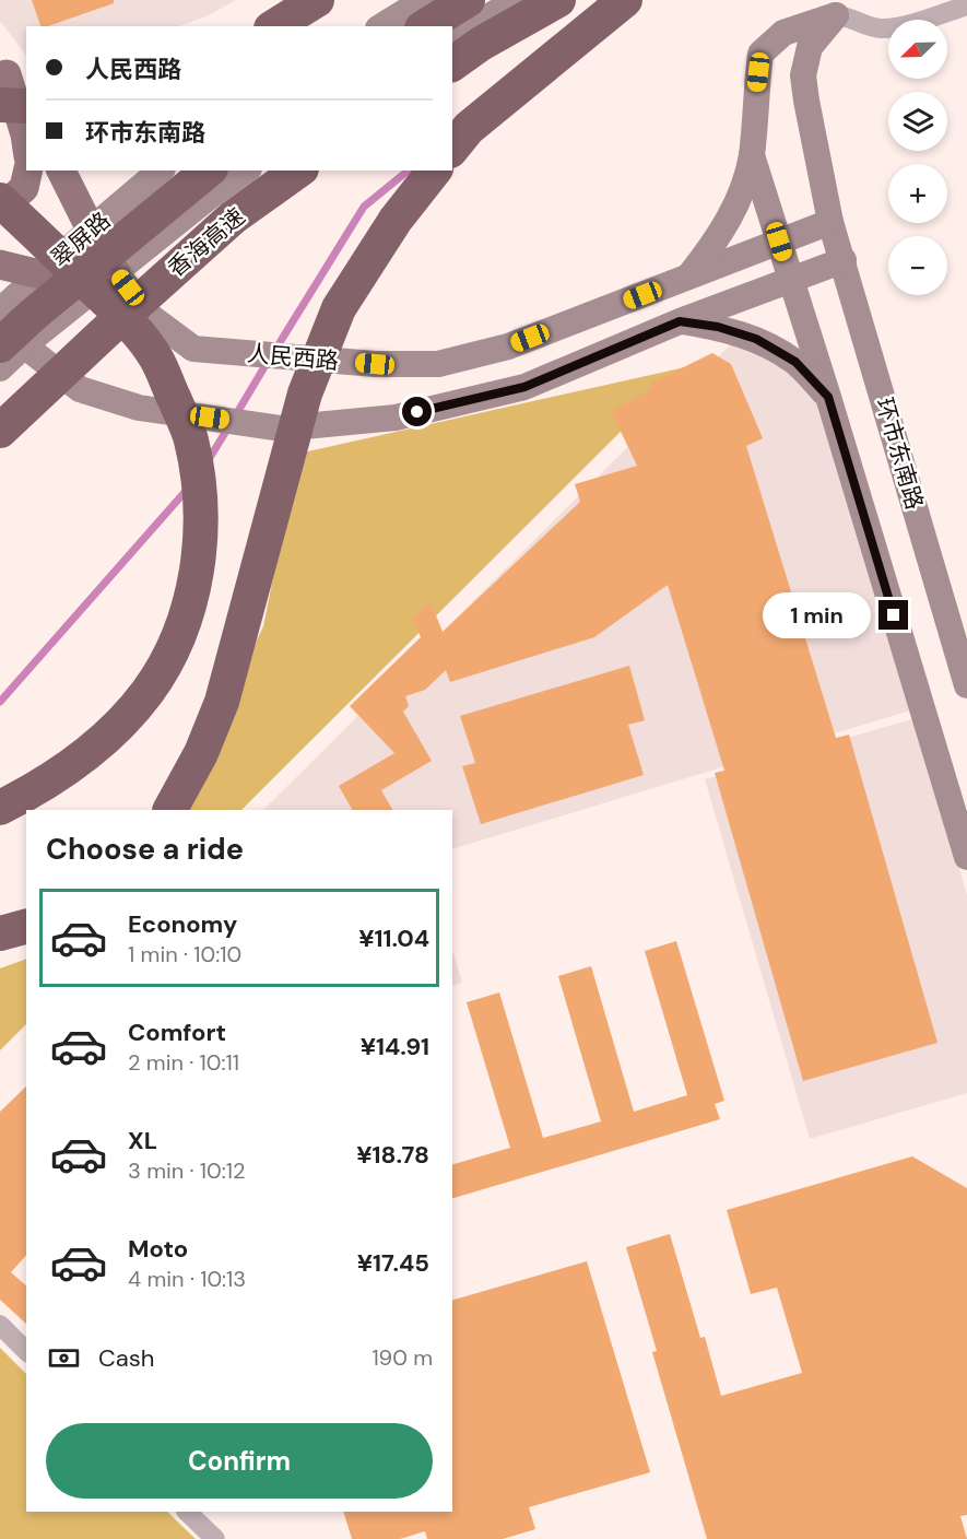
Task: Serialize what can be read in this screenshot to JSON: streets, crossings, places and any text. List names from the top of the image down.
{
  "streets": {
    "highway": ["香海高速"],
    "main road": ["翠屏路", "人民西路", "环市东南路"]
  },
  "crossings": [
    ["翠屏路", "人民西路"],
    ["人民西路", "环市东南路"]
  ],
  "north": "bottom left",
  "page": {
    "map_buttons": ["+", "−"],
    "banner": ["人民西路", "环市东南路"],
    "bubble": "1 min",
    "heading": "Choose a ride",
    "list": [
      {
        "name": "Economy",
        "note": "1 min · 10:10",
        "value": "¥11.04"
      },
      {
        "name": "Comfort",
        "note": "2 min · 10:11",
        "value": "¥14.91"
      },
      {
        "name": "XL",
        "note": "3 min · 10:12",
        "value": "¥18.78"
      },
      {
        "name": "Moto",
        "note": "4 min · 10:13",
        "value": "¥17.45"
      }
    ],
    "pay": ["Cash", "190 m"],
    "buttons": "Confirm"
  }
}
